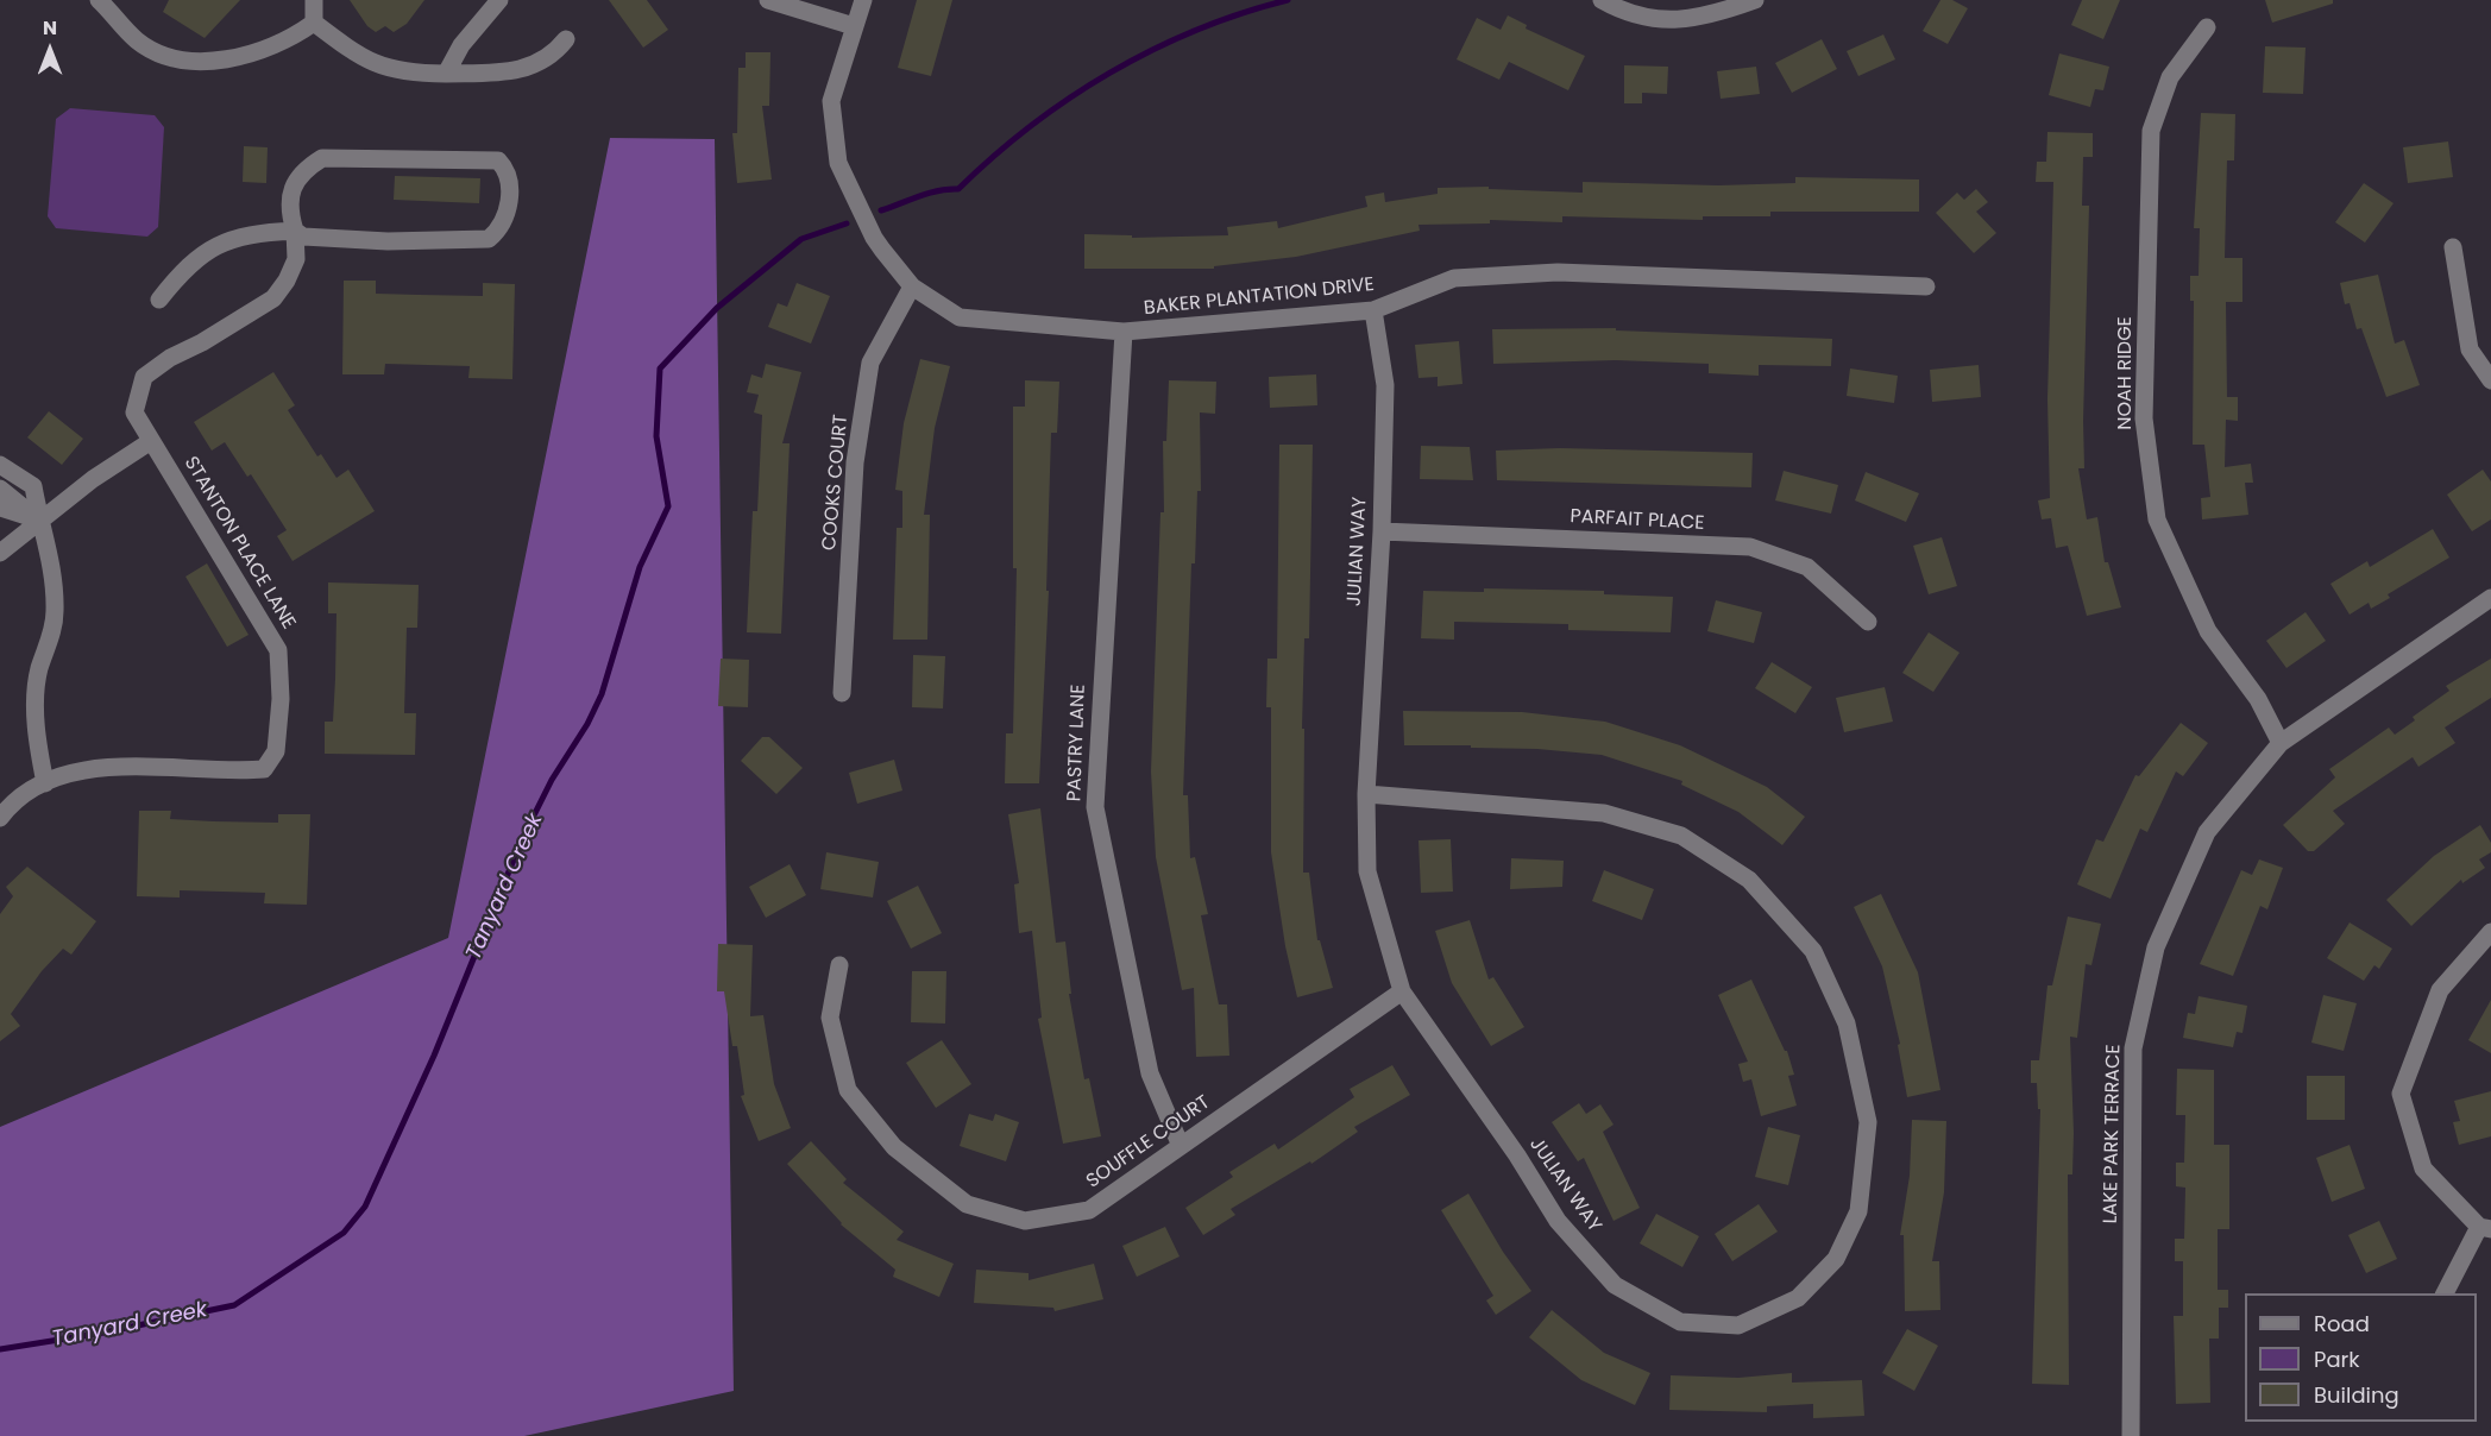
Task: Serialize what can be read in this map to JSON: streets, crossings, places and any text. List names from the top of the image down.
{
  "streets": {
    "street": [
      "BAKER PLANTATION DRIVE",
      "NOAH RIDGE",
      "COOKS COURT",
      "PARFAIT PLACE",
      "STANTON PLACE LANE",
      "JULIAN WAY",
      "PASTRY LANE",
      "LAKE PARK TERRACE",
      "SOUFFLE COURT"
    ]
  },
  "crossings": [
    ["BAKER PLANTATION DRIVE", "COOKS COURT"],
    ["BAKER PLANTATION DRIVE", "JULIAN WAY"],
    ["BAKER PLANTATION DRIVE", "PASTRY LANE"],
    ["NOAH RIDGE", "LAKE PARK TERRACE"],
    ["PARFAIT PLACE", "JULIAN WAY"],
    ["JULIAN WAY", "SOUFFLE COURT"],
    ["PASTRY LANE", "SOUFFLE COURT"]
  ],
  "water": ["Tanyard Creek"],
  "legend": ["Road", "Park", "Building"],
  "north": "top"
}
